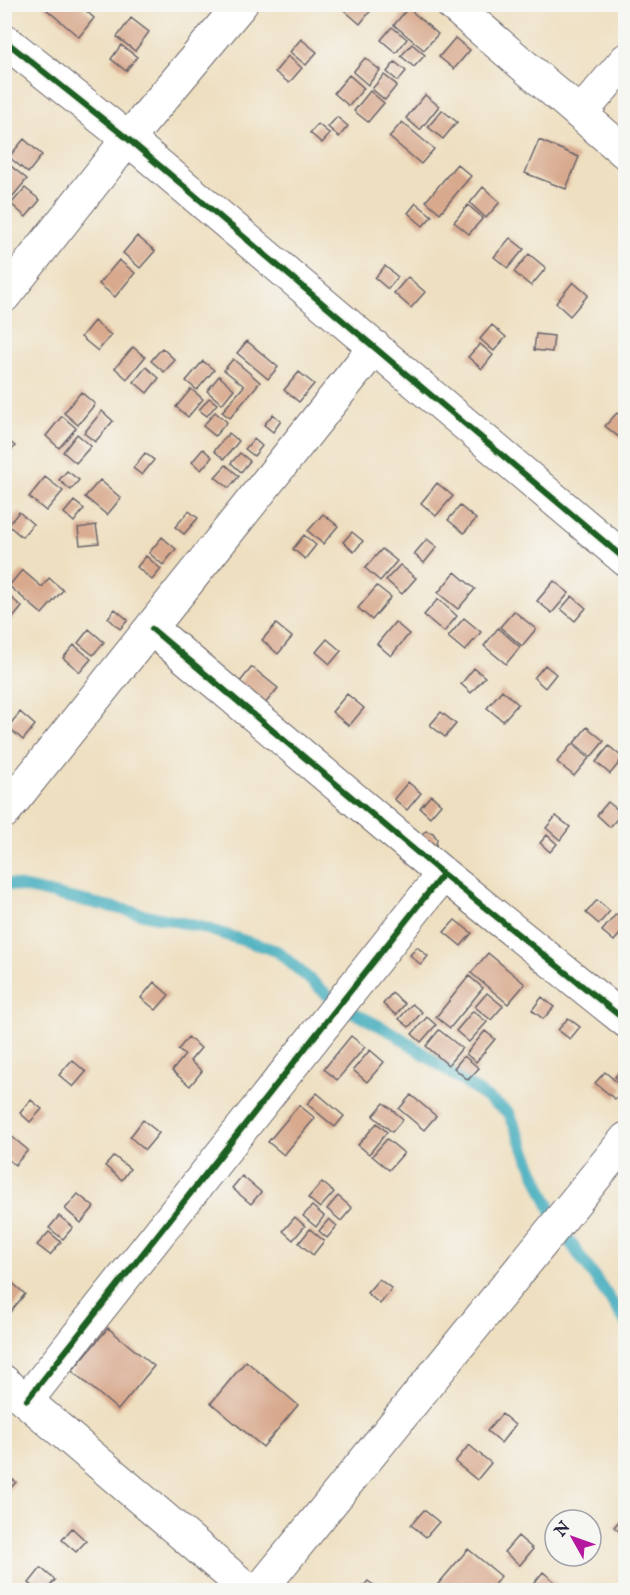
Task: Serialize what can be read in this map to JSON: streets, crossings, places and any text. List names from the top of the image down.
{
  "north": "top left"
}
